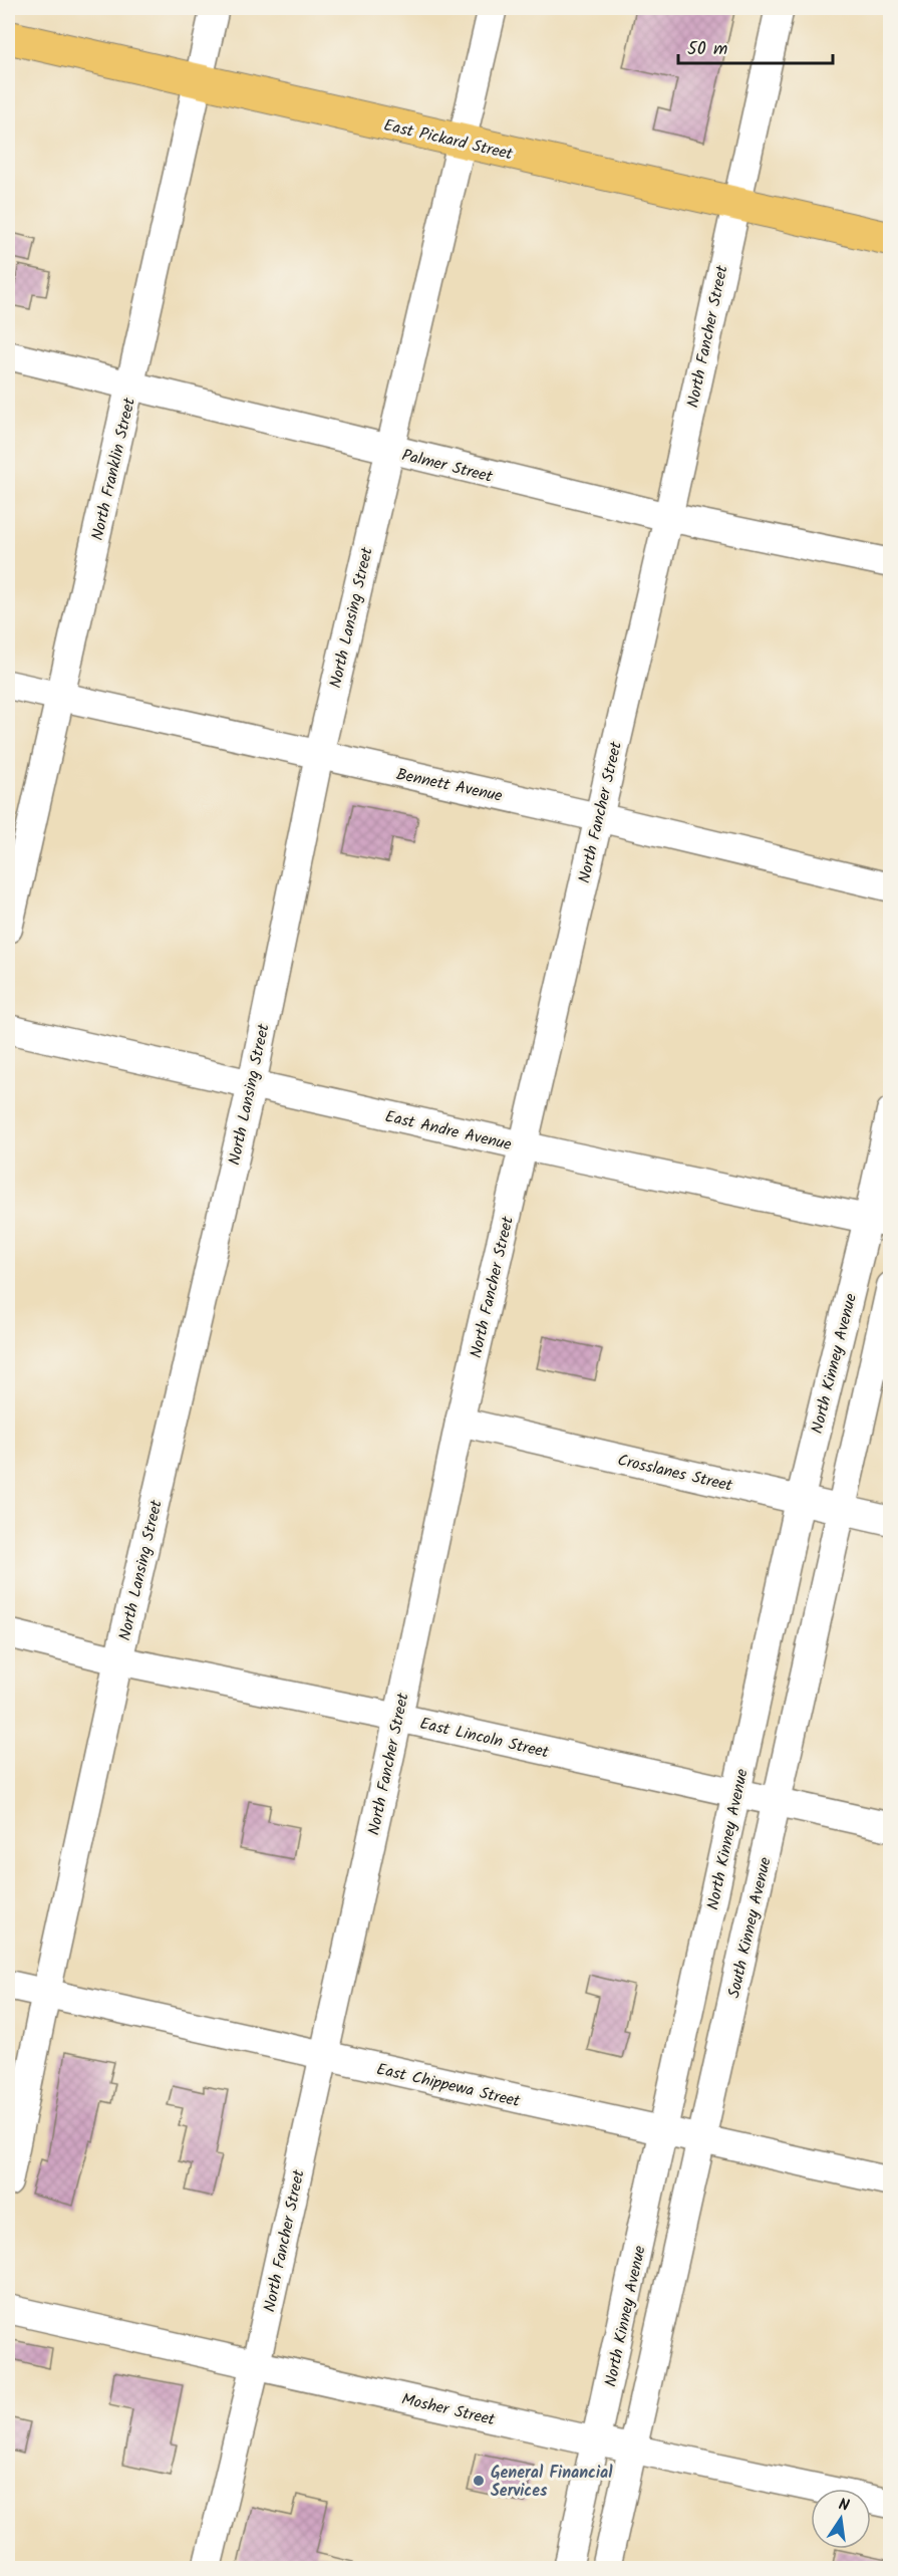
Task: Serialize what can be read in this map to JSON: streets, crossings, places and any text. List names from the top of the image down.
{
  "streets": {
    "main road": ["East Pickard Street"],
    "street": [
      "North Fancher Street",
      "Palmer Street",
      "North Franklin Street",
      "North Lansing Street",
      "Bennett Avenue",
      "East Andre Avenue",
      "North Kinney Avenue",
      "Crosslanes Street",
      "East Lincoln Street",
      "South Kinney Avenue",
      "East Chippewa Street",
      "Mosher Street"
    ]
  },
  "crossings": [
    ["East Pickard Street", "North Fancher Street"],
    ["East Pickard Street", "North Franklin Street"],
    ["East Pickard Street", "North Lansing Street"],
    ["North Fancher Street", "Palmer Street"],
    ["North Fancher Street", "Bennett Avenue"],
    ["North Fancher Street", "East Andre Avenue"],
    ["North Fancher Street", "Crosslanes Street"],
    ["North Fancher Street", "East Lincoln Street"],
    ["North Fancher Street", "East Chippewa Street"],
    ["North Fancher Street", "Mosher Street"],
    ["Palmer Street", "North Franklin Street"],
    ["Palmer Street", "North Lansing Street"],
    ["North Franklin Street", "Bennett Avenue"],
    ["North Lansing Street", "Bennett Avenue"],
    ["North Lansing Street", "East Andre Avenue"],
    ["North Lansing Street", "East Lincoln Street"],
    ["North Lansing Street", "East Chippewa Street"],
    ["East Andre Avenue", "North Kinney Avenue"],
    ["North Kinney Avenue", "Crosslanes Street"],
    ["North Kinney Avenue", "East Lincoln Street"],
    ["North Kinney Avenue", "East Chippewa Street"],
    ["North Kinney Avenue", "Mosher Street"],
    ["Crosslanes Street", "South Kinney Avenue"],
    ["East Lincoln Street", "South Kinney Avenue"],
    ["South Kinney Avenue", "East Chippewa Street"],
    ["South Kinney Avenue", "Mosher Street"]
  ],
  "places": ["General Financial Services"],
  "scale_bar": "50 m",
  "north": "top"
}
